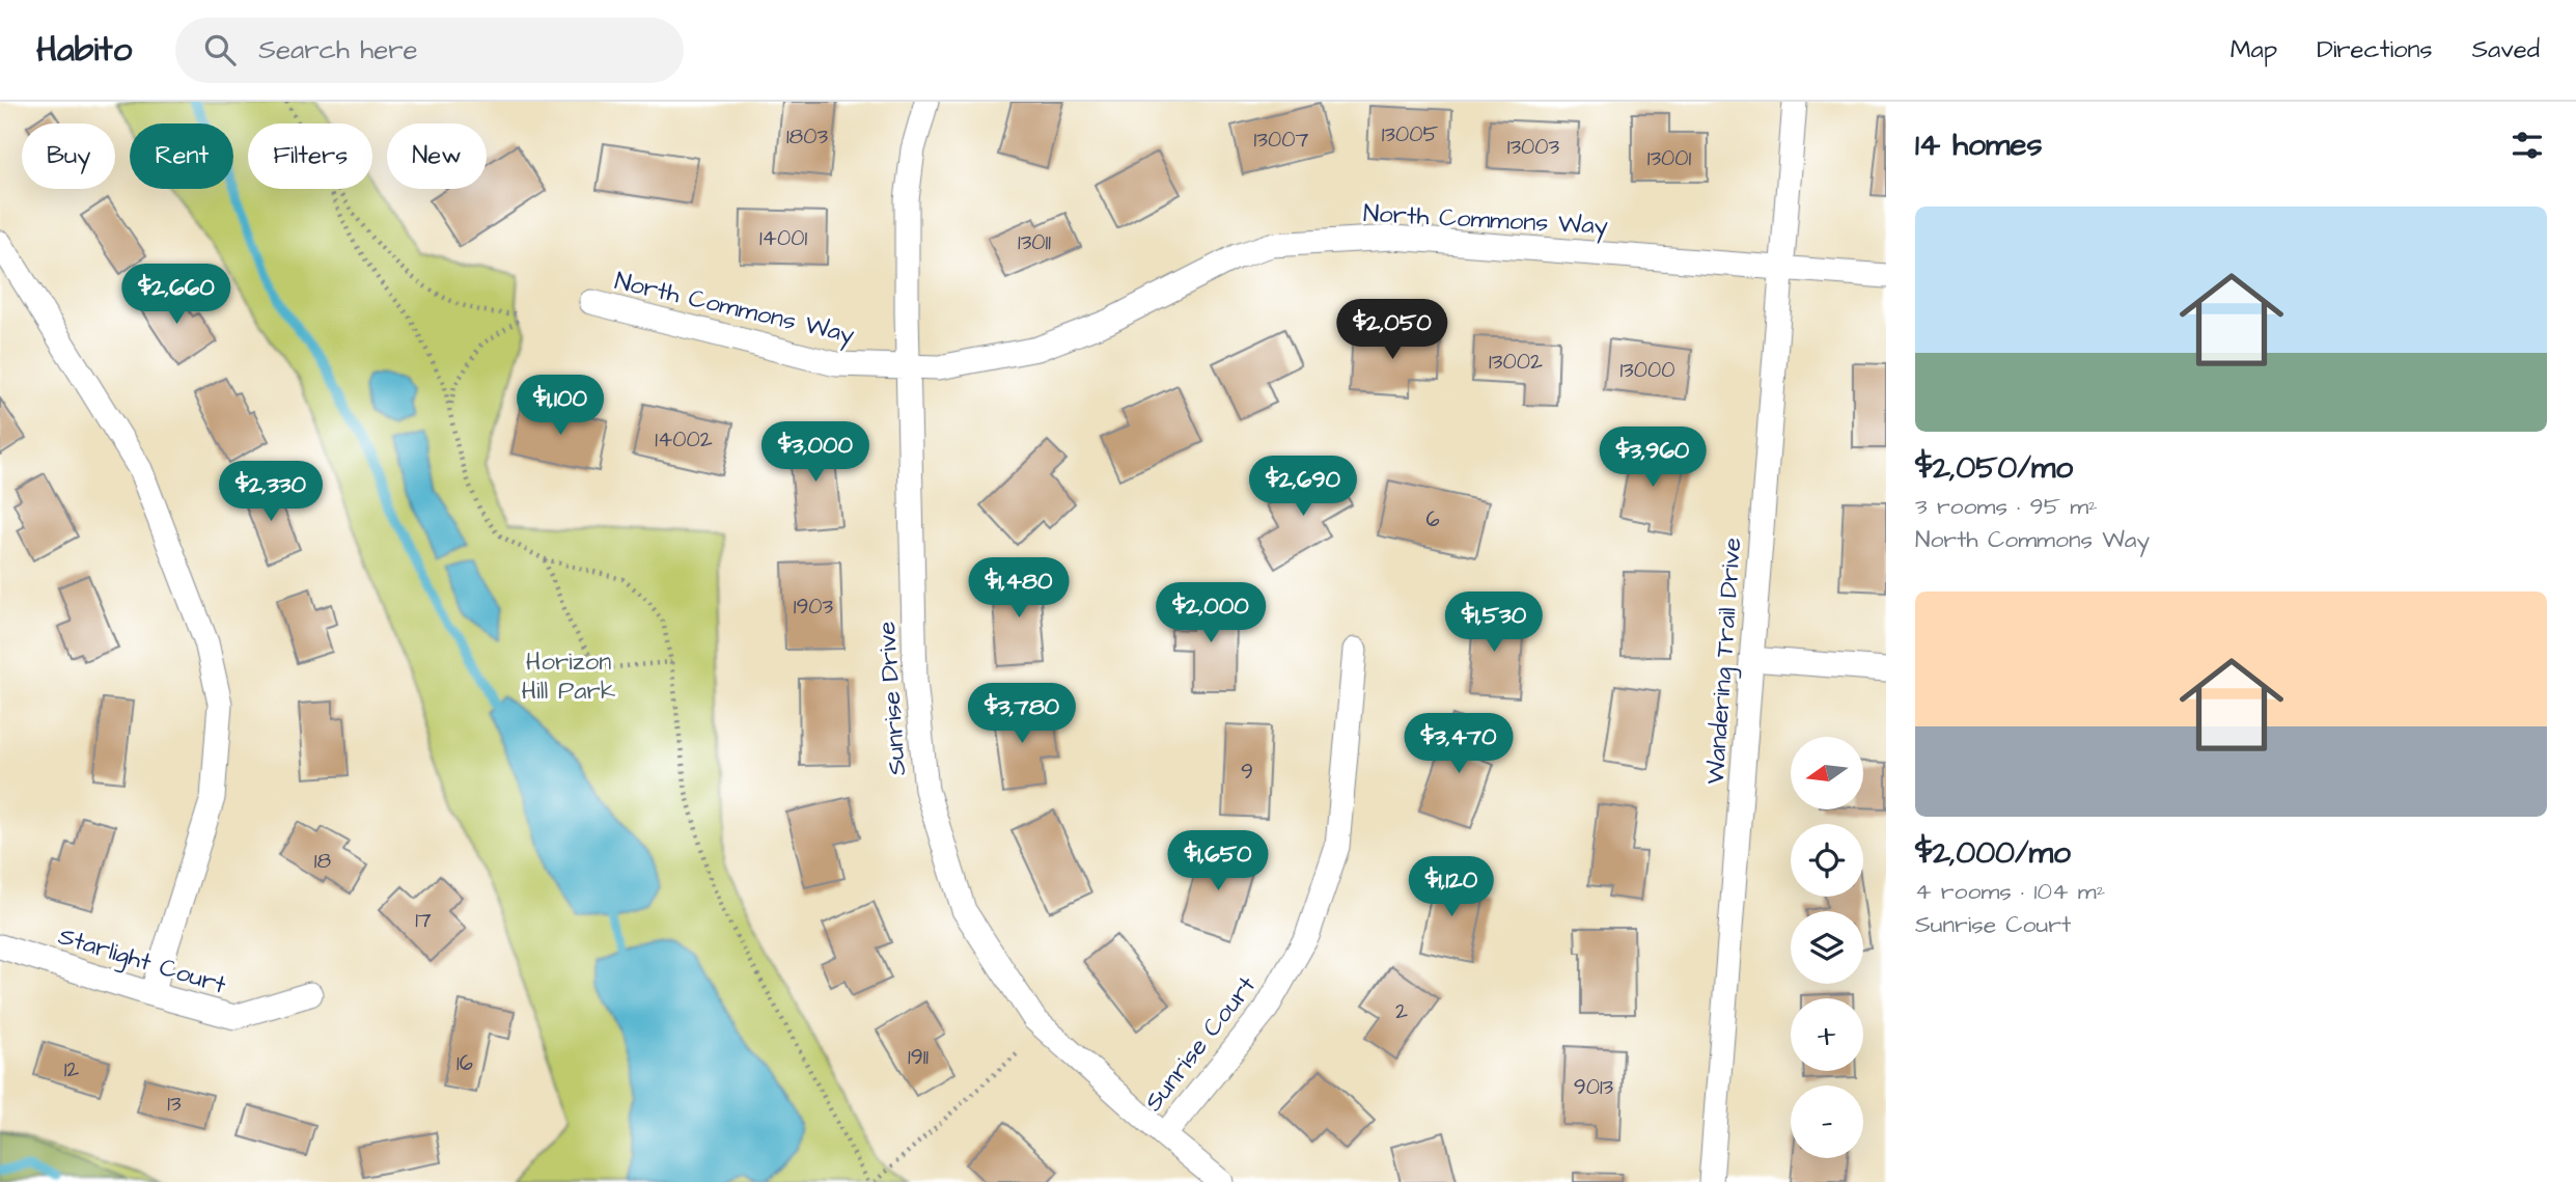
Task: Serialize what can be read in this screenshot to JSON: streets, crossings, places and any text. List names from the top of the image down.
{
  "streets": {
    "street": [
      "North Commons Way",
      "Wandering Trail Drive",
      "Sunrise Drive",
      "Starlight Court",
      "Sunrise Court"
    ]
  },
  "crossings": [
    ["North Commons Way", "Wandering Trail Drive"],
    ["North Commons Way", "Sunrise Drive"],
    ["Sunrise Drive", "Sunrise Court"]
  ],
  "parks": ["Horizon Hill Park"],
  "house_numbers": [
    "13005",
    "1803",
    "13007",
    "13003",
    "13001",
    "14001",
    "13011",
    "13002",
    "13000",
    "14002",
    "6",
    "1903",
    "9",
    "18",
    "17",
    "2",
    "1911",
    "16",
    "12",
    "9013",
    "13"
  ],
  "north": "left",
  "page": {
    "header": "Habito",
    "search": "Search here",
    "nav": ["Map", "Directions", "Saved"],
    "heading": "14 homes",
    "chip": [
      "Buy",
      "Rent",
      "Filters",
      "New"
    ],
    "list": [
      {
        "name": "$2,050/mo",
        "note": "3 rooms · 95 m² · North Commons Way"
      },
      {
        "name": "$2,000/mo",
        "note": "4 rooms · 104 m² · Sunrise Court"
      }
    ],
    "price": [
      "$2,660",
      "$2,050",
      "$1,100",
      "$3,000",
      "$3,960",
      "$2,690",
      "$2,330",
      "$1,480",
      "$2,000",
      "$1,530",
      "$3,780",
      "$3,470",
      "$1,650",
      "$1,120"
    ],
    "map_buttons": ["+", "−"]
  }
}
